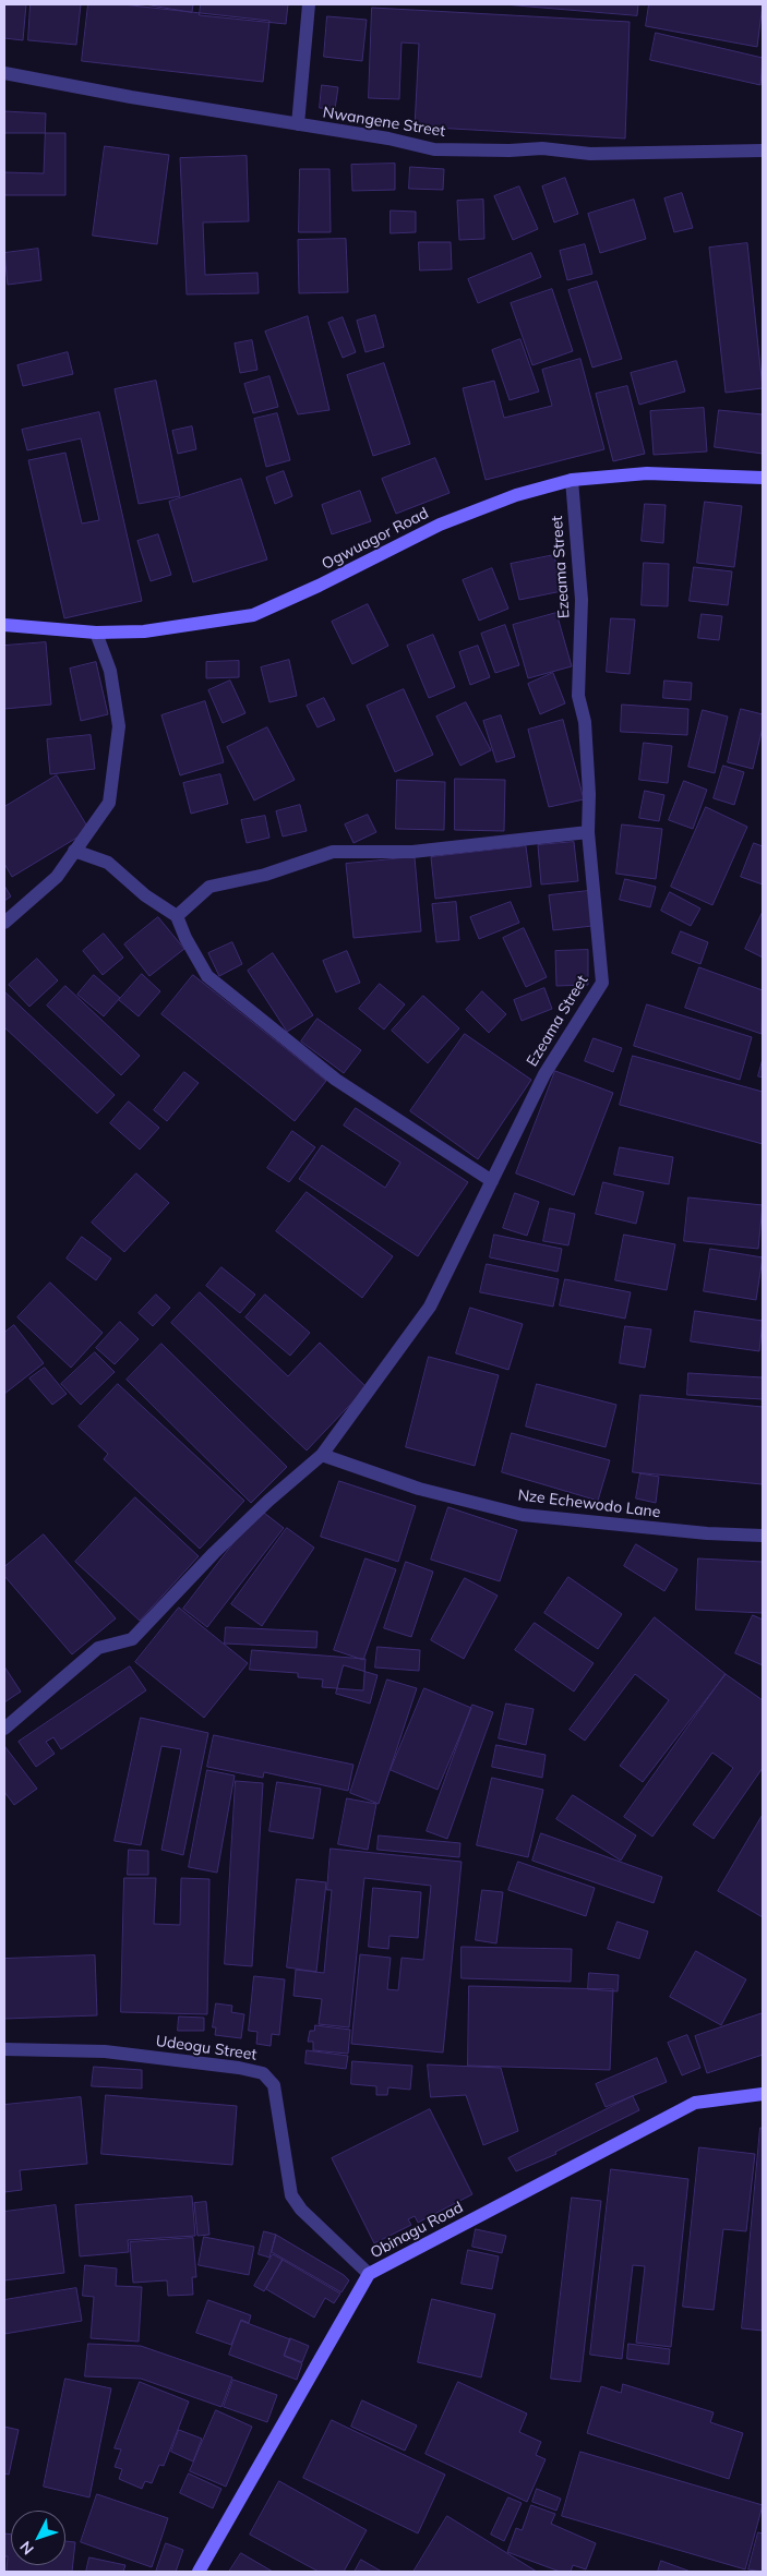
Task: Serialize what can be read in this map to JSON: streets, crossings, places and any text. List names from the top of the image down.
{
  "streets": {
    "street": [
      "Nwangene Street",
      "Ogwuagor Road",
      "Ezeama Street",
      "Nze Echewodo Lane",
      "Udeogu Street",
      "Obinagu Road"
    ]
  },
  "crossings": [
    ["Ogwuagor Road", "Ezeama Street"],
    ["Ezeama Street", "Nze Echewodo Lane"],
    ["Udeogu Street", "Obinagu Road"]
  ],
  "north": "bottom left"
}
